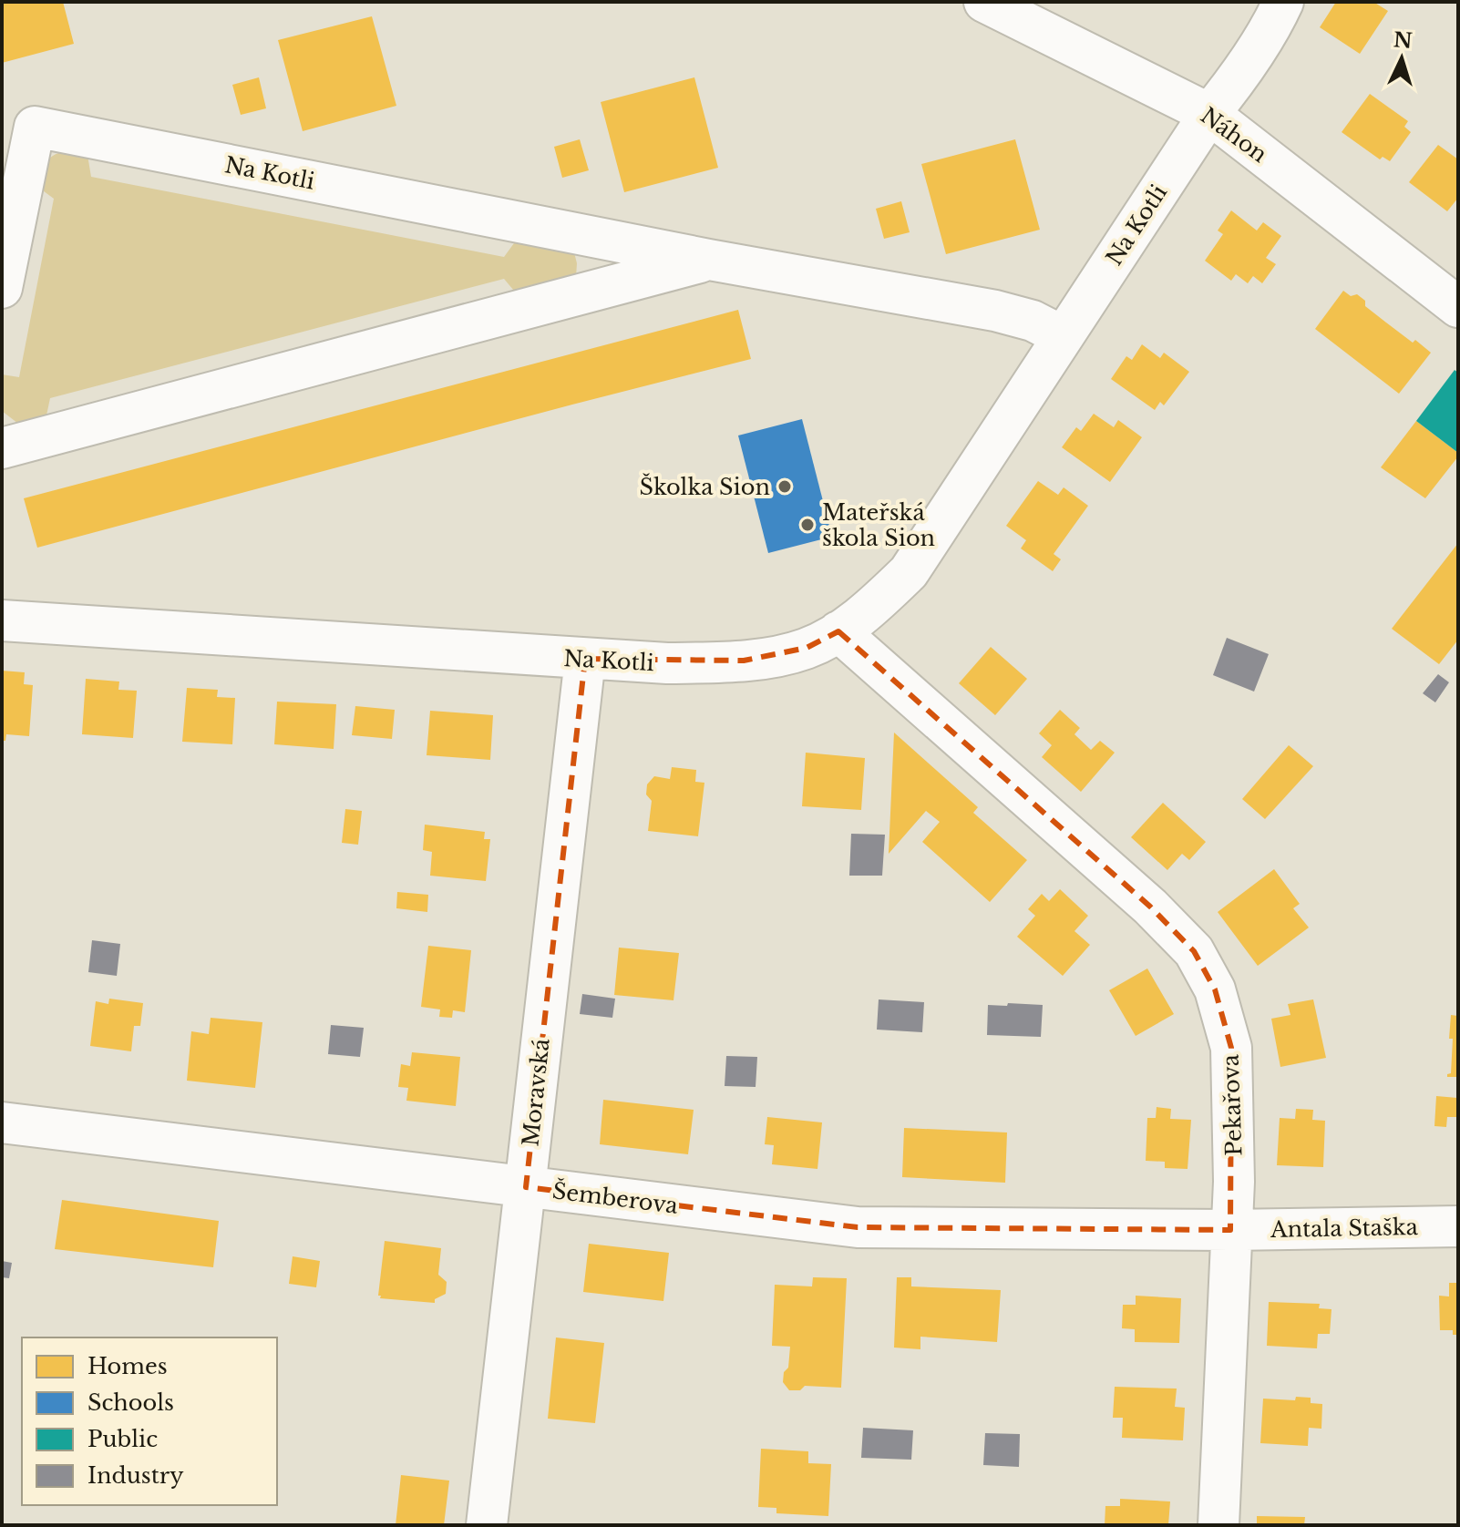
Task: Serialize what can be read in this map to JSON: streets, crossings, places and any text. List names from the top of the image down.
{
  "streets": {
    "street": [
      "Náhon",
      "Na Kotli",
      "Moravská",
      "Pekařova",
      "Šemberova",
      "Antala Staška"
    ]
  },
  "crossings": [
    ["Náhon", "Na Kotli"],
    ["Na Kotli", "Moravská"],
    ["Na Kotli", "Pekařova"],
    ["Moravská", "Šemberova"],
    ["Pekařova", "Šemberova"],
    ["Pekařova", "Antala Staška"],
    ["Šemberova", "Antala Staška"]
  ],
  "places": ["Školka Sion", "Mateřská škola Sion"],
  "legend": [
    "Homes",
    "Schools",
    "Public",
    "Industry"
  ],
  "north": "top"
}
